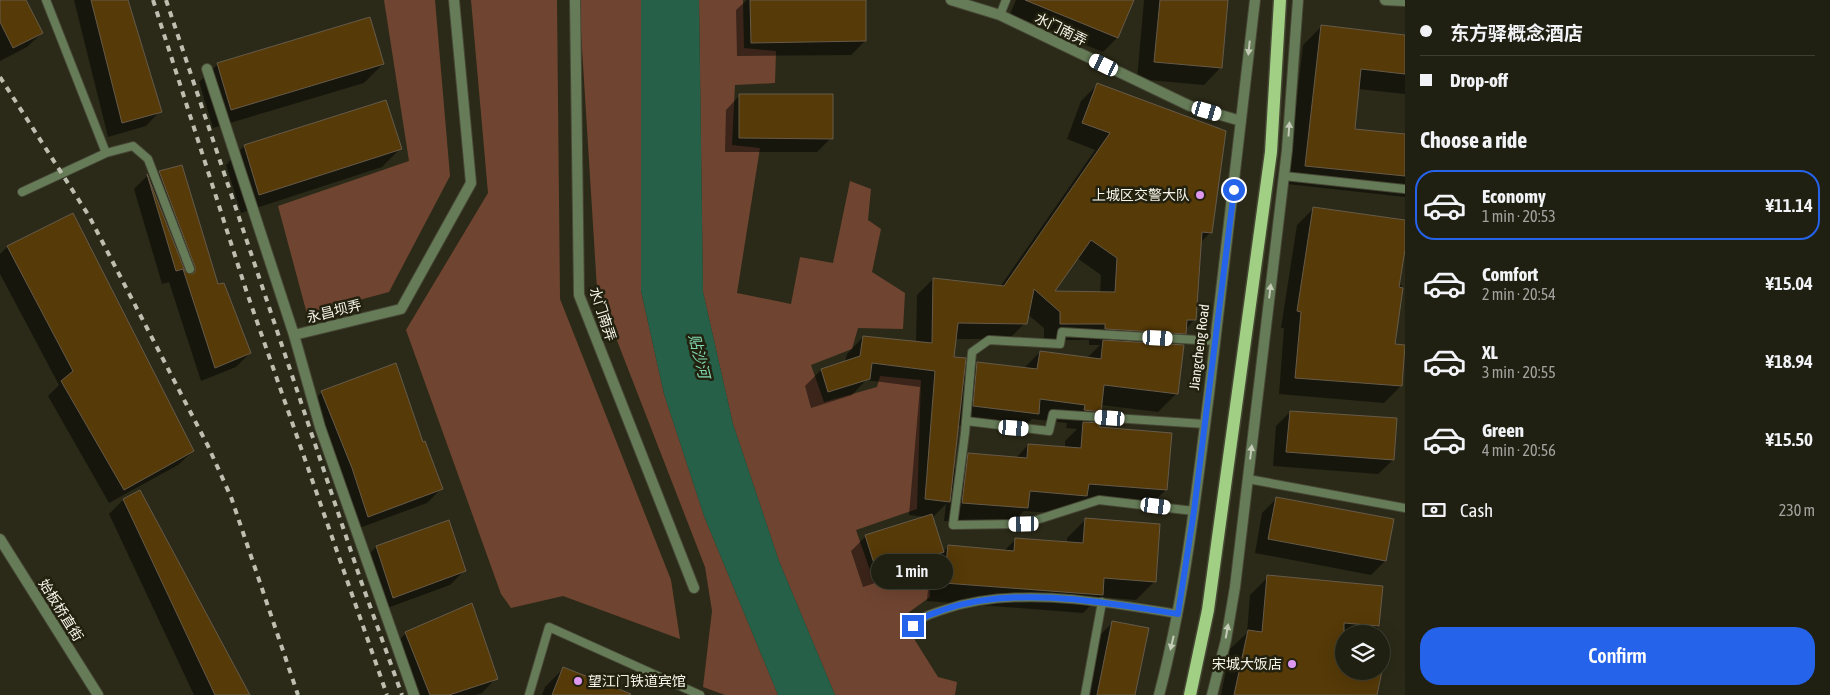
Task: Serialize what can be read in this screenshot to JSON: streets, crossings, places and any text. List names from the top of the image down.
{
  "streets": {
    "street": [
      "水门南弄",
      "永昌坝弄",
      "Jiangcheng Road",
      "始板桥直街"
    ]
  },
  "crossings": [
    ["水门南弄", "Jiangcheng Road"]
  ],
  "water": ["贴沙河"],
  "places": ["上城区交警大队", "宋城大饭店", "望江门铁道宾馆"],
  "page": {
    "banner": ["东方驿概念酒店", "Drop-off"],
    "heading": "Choose a ride",
    "list": [
      {
        "name": "Economy",
        "note": "1 min · 20:53",
        "value": "¥11.14"
      },
      {
        "name": "Comfort",
        "note": "2 min · 20:54",
        "value": "¥15.04"
      },
      {
        "name": "XL",
        "note": "3 min · 20:55",
        "value": "¥18.94"
      },
      {
        "name": "Green",
        "note": "4 min · 20:56",
        "value": "¥15.50"
      }
    ],
    "pay": ["Cash", "230 m"],
    "bubble": "1 min",
    "buttons": "Confirm"
  }
}
